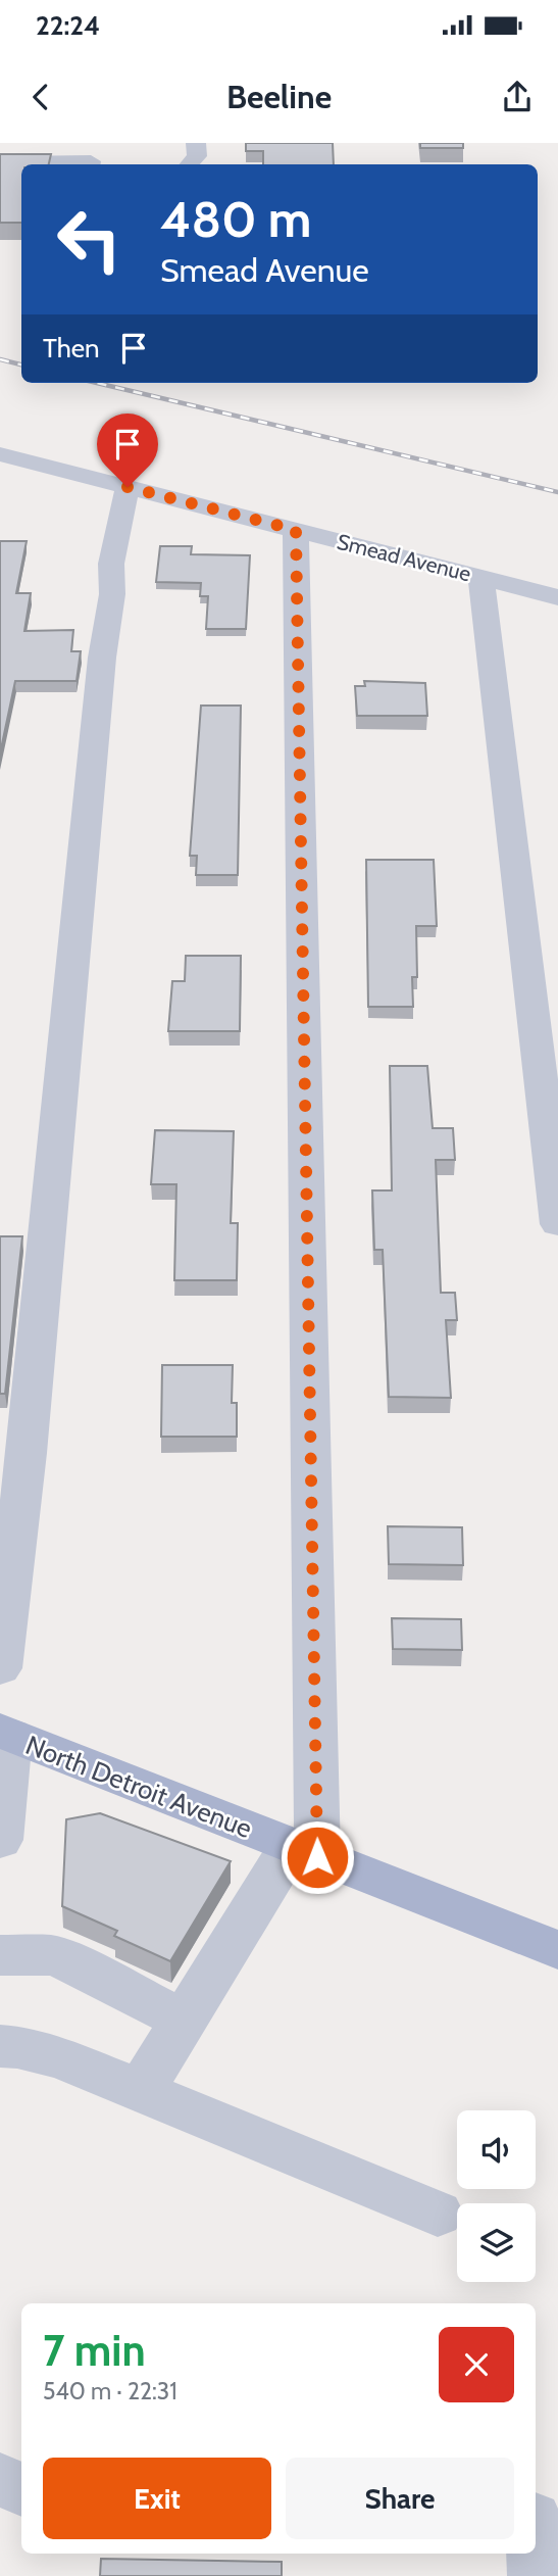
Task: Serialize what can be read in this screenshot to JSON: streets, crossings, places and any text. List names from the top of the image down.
{
  "streets": {
    "main road": ["North Detroit Avenue"],
    "street": ["Smead Avenue"]
  },
  "page": {
    "status": "22:24",
    "header": "Beeline",
    "turn": ["480 m", "Smead Avenue"],
    "then": "Then",
    "heading": ["7 min", "540 m · 22:31"],
    "buttons": ["Exit", "Share"]
  }
}
